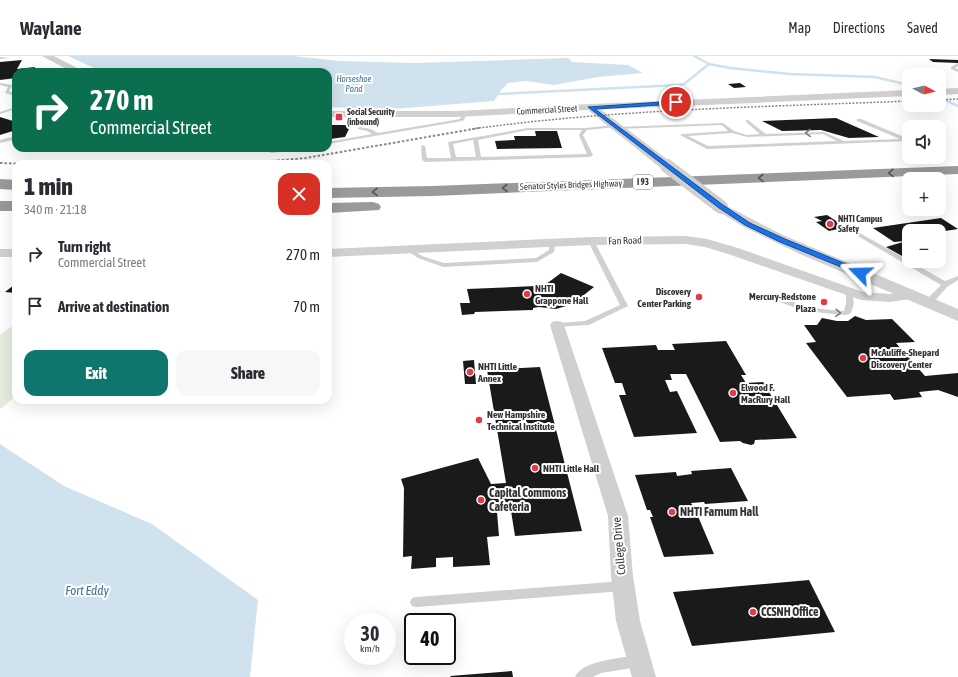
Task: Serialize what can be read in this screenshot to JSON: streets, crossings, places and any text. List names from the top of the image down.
{
  "streets": {
    "highway": ["I 93", "Senator Styles Bridges Highway"],
    "street": ["Commercial Street", "Fan Road", "College Drive"]
  },
  "water": ["Horseshoe Pond", "Fort Eddy"],
  "places": {
    "transit": ["Social Security (inbound)"],
    "other": [
      "NHTI Campus Safety",
      "NHTI Grappone Hall",
      "Discovery Center Parking",
      "Mercury-Redstone Plaza",
      "McAuliffe-Shepard Discovery Center",
      "NHTI Little Annex",
      "Elwood F. MacRury Hall",
      "New Hampshire Technical Institute",
      "NHTI Little Hall",
      "Capital Commons Cafeteria",
      "NHTI Farnum Hall",
      "CCSNH Office"
    ]
  },
  "north": "right",
  "page": {
    "header": "Waylane",
    "nav": ["Map", "Directions", "Saved"],
    "map_buttons": ["+", "−"],
    "turn": ["270 m", "Commercial Street"],
    "heading": ["1 min", "340 m · 21:18"],
    "list": [
      {
        "name": "Turn right",
        "note": "Commercial Street",
        "value": "270 m"
      },
      {
        "name": "Arrive at destination",
        "value": "70 m"
      }
    ],
    "buttons": ["Exit", "Share"],
    "speed": "30 km/h",
    "limit": "40"
  }
}
